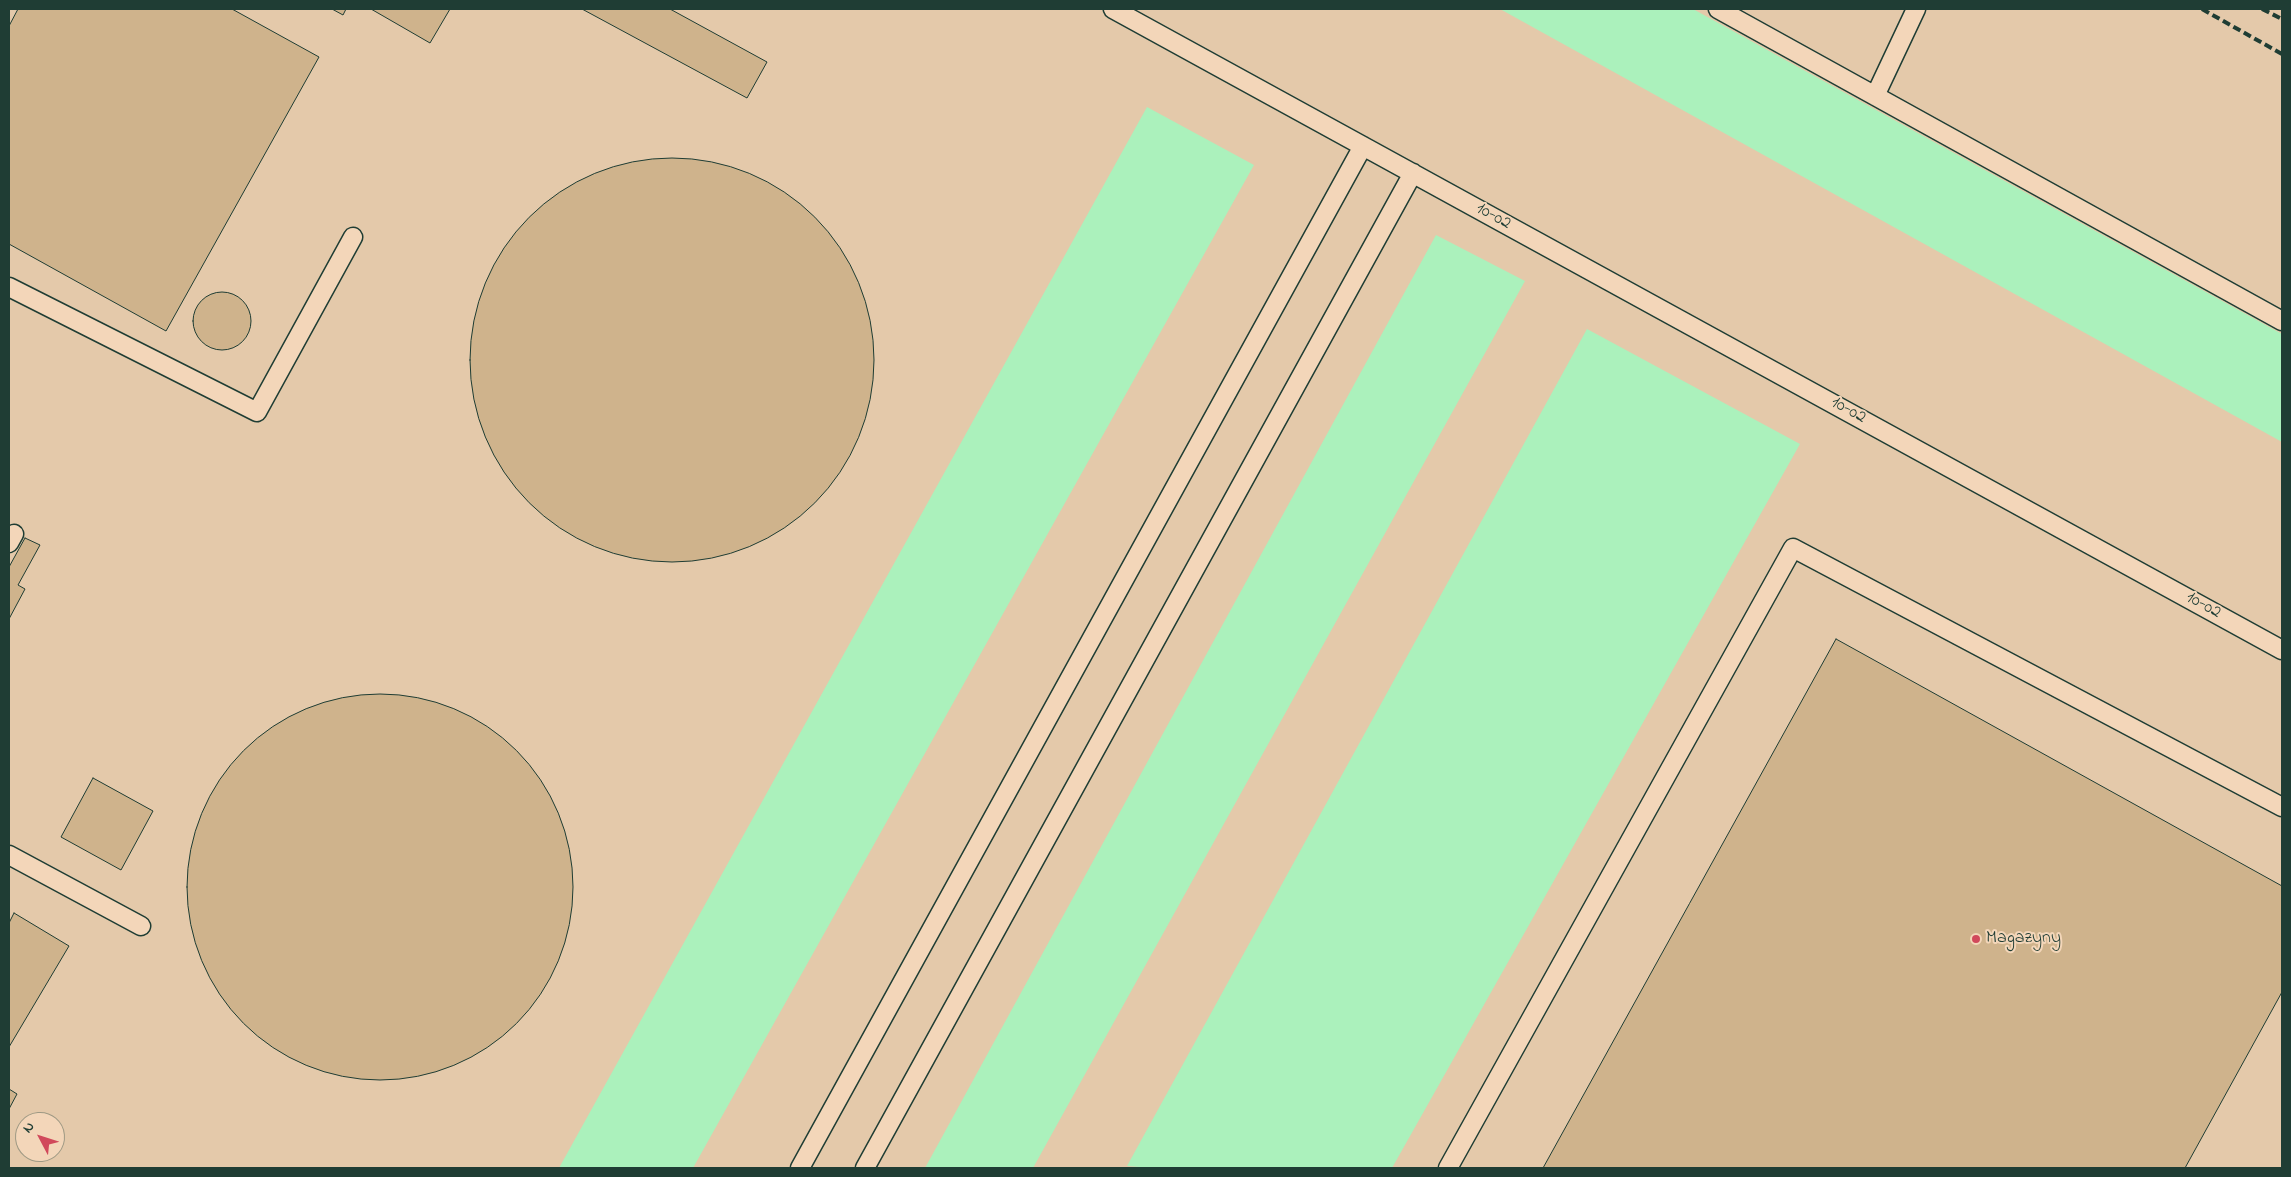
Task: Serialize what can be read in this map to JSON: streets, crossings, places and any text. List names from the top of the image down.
{
  "streets": {
    "lane": ["10-02"]
  },
  "places": ["Magazyny"],
  "north": "top left"
}
